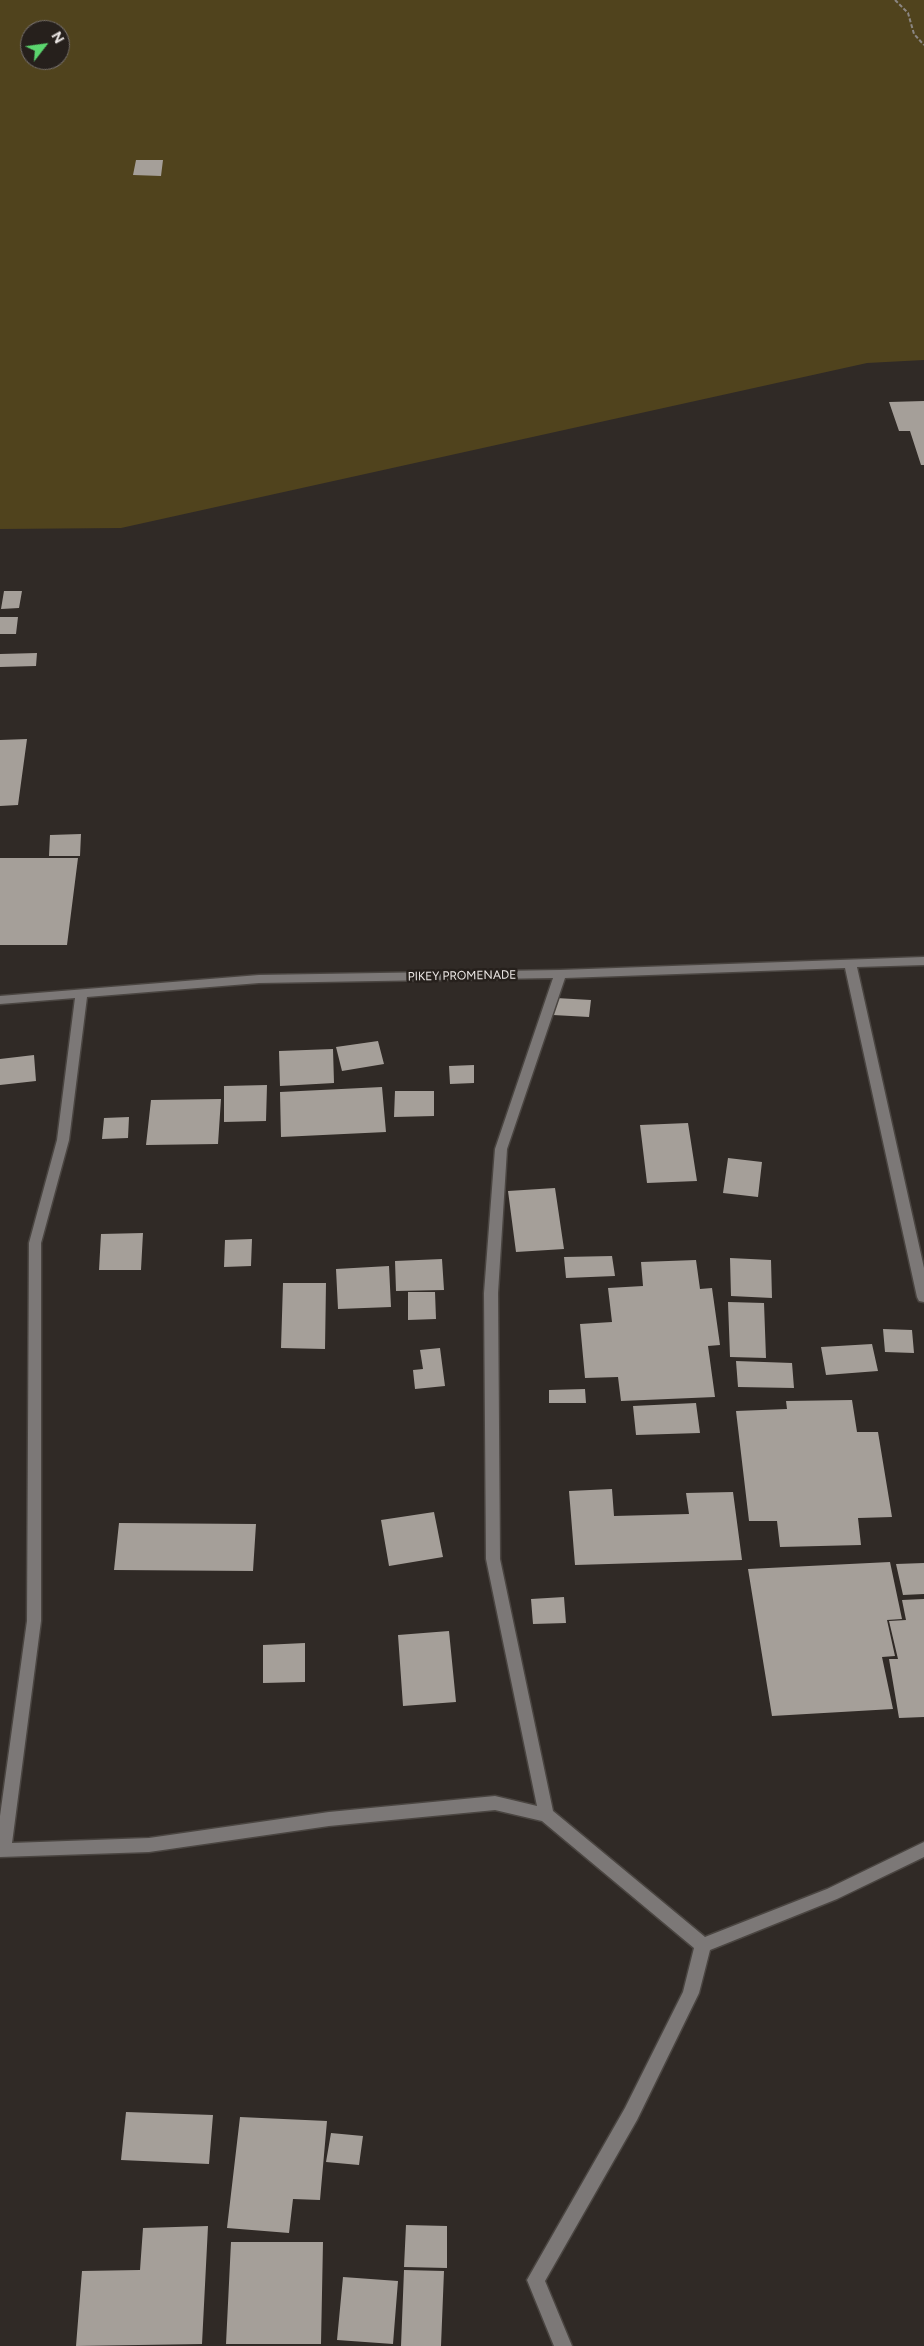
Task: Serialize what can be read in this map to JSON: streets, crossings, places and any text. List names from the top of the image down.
{
  "streets": {
    "street": ["PIKEY PROMENADE"]
  },
  "north": "top right"
}
